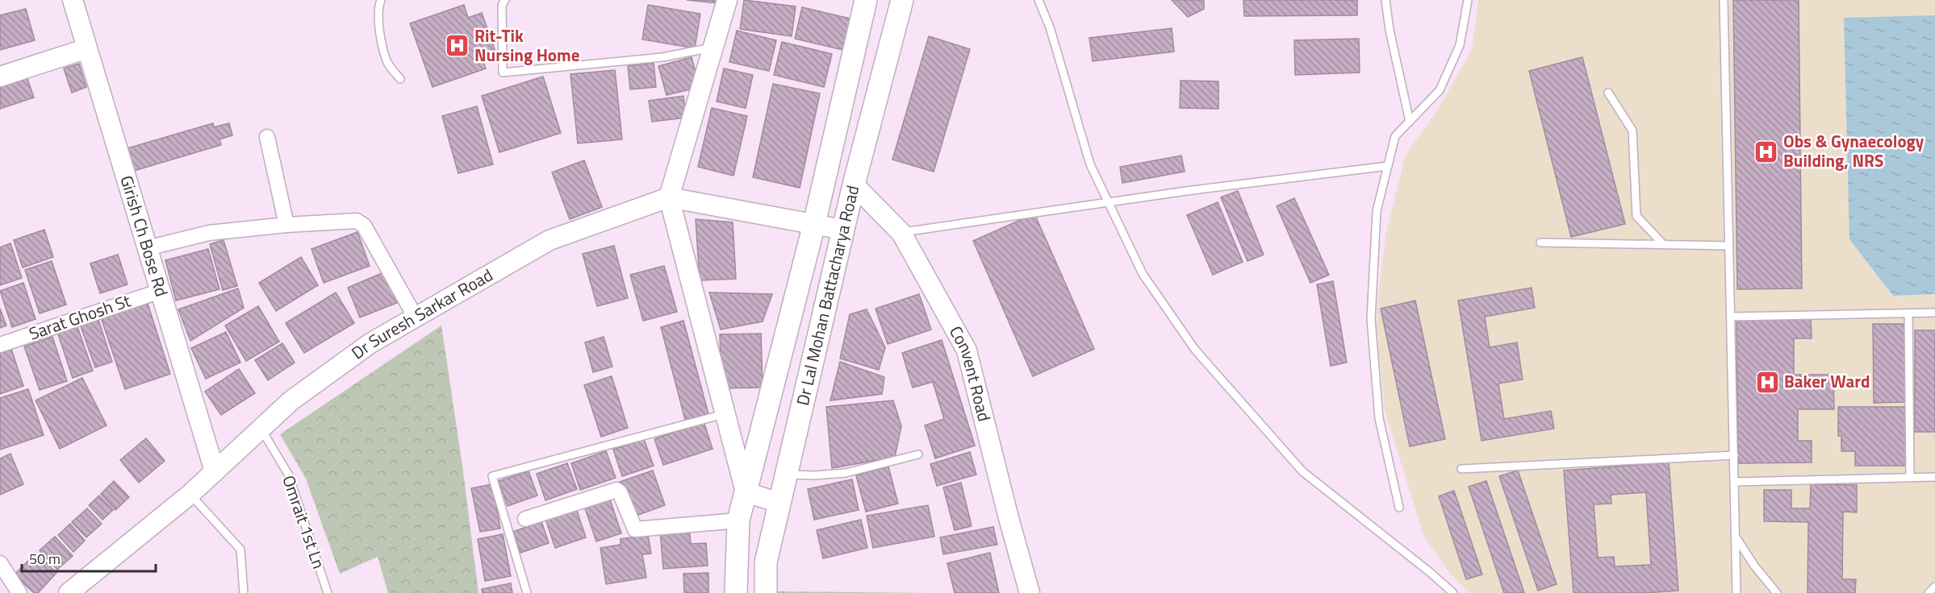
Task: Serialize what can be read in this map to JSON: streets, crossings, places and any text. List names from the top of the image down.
{
  "streets": {
    "main road": ["Dr Lal Mohan Battacharya Road"],
    "street": [
      "Girish Ch Bose Rd",
      "Dr Suresh Sarkar Road",
      "Sarat Ghosh St",
      "Convent Road"
    ],
    "lane": ["Omrait 1st Ln"]
  },
  "crossings": [
    ["Girish Ch Bose Rd", "Dr Suresh Sarkar Road"],
    ["Girish Ch Bose Rd", "Sarat Ghosh St"],
    ["Dr Lal Mohan Battacharya Road", "Convent Road"],
    ["Dr Suresh Sarkar Road", "Omrait 1st Ln"]
  ],
  "places": {
    "hospital": ["Rit-Tik Nursing Home", "Obs & Gynaecology Building, NRS", "Baker Ward"]
  },
  "scale_bar": "50 m"
}
